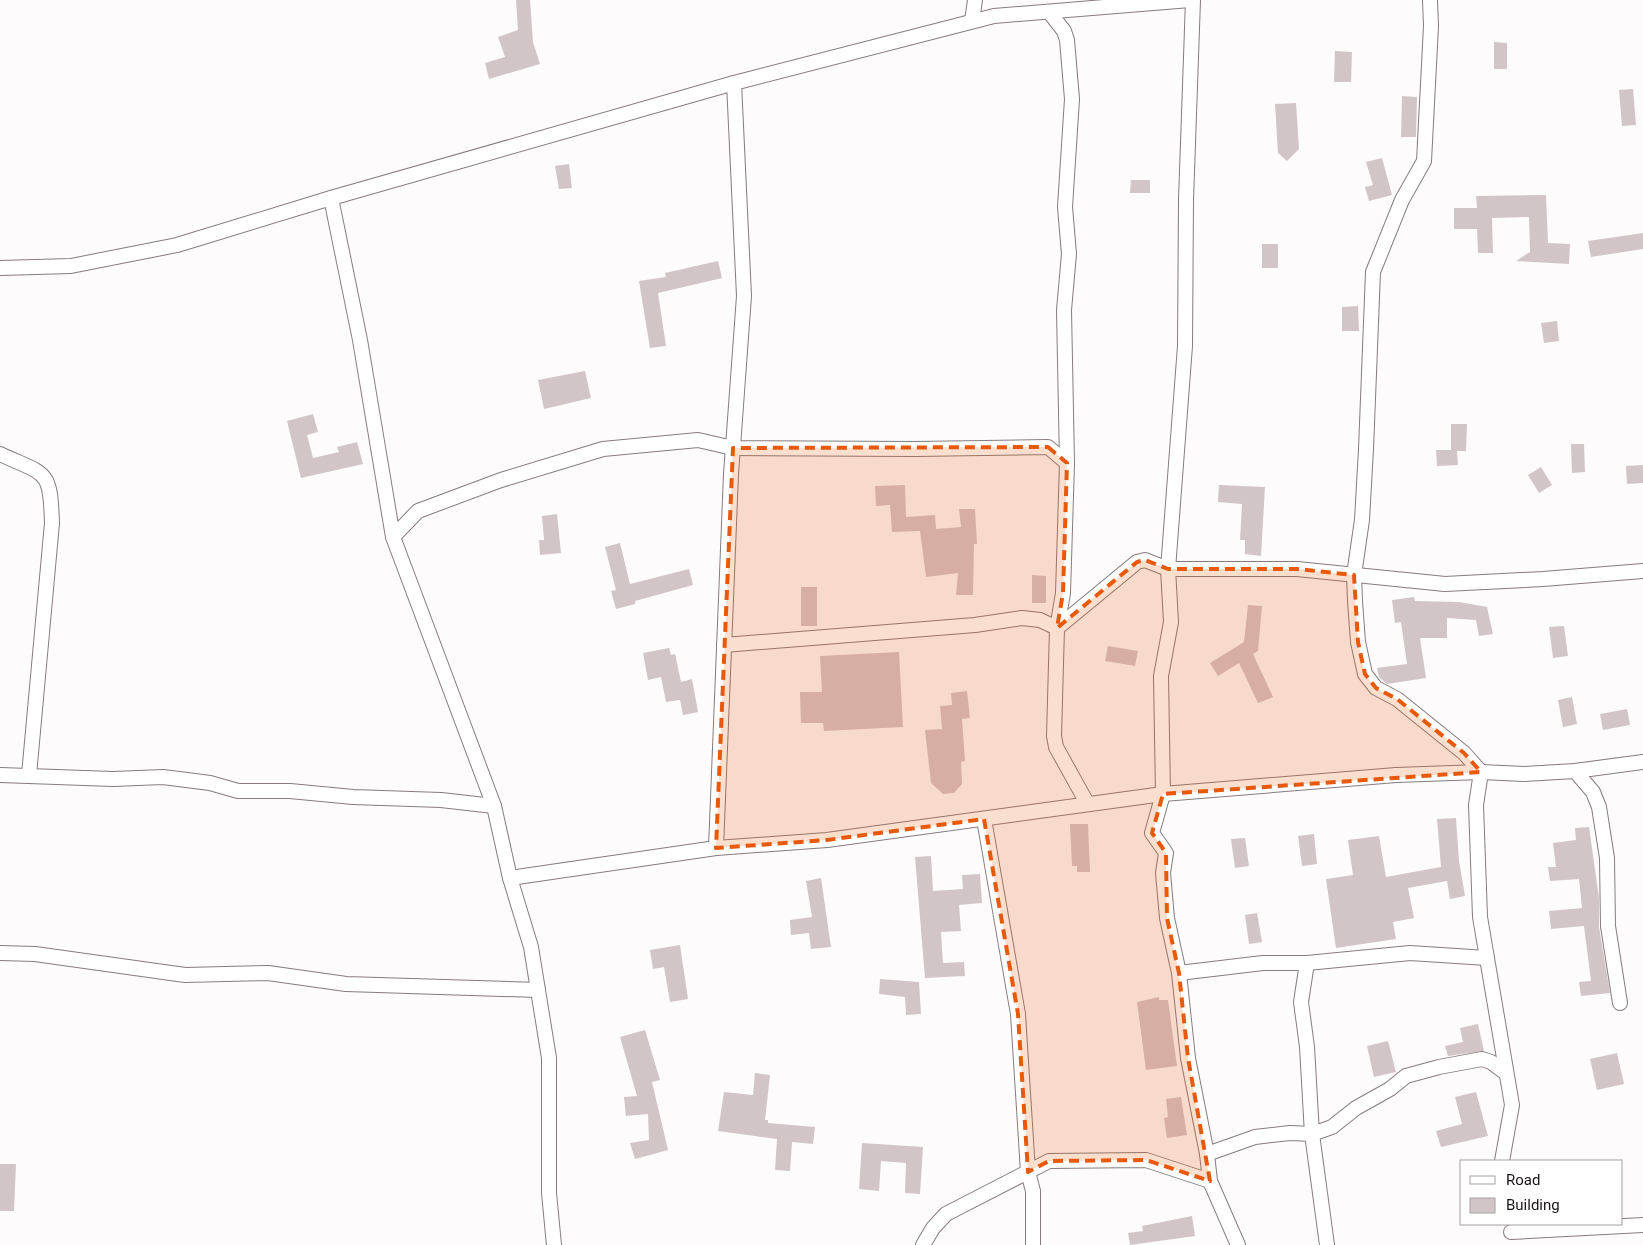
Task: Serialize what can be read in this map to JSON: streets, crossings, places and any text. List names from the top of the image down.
{
  "legend": ["Road", "Building"]
}
